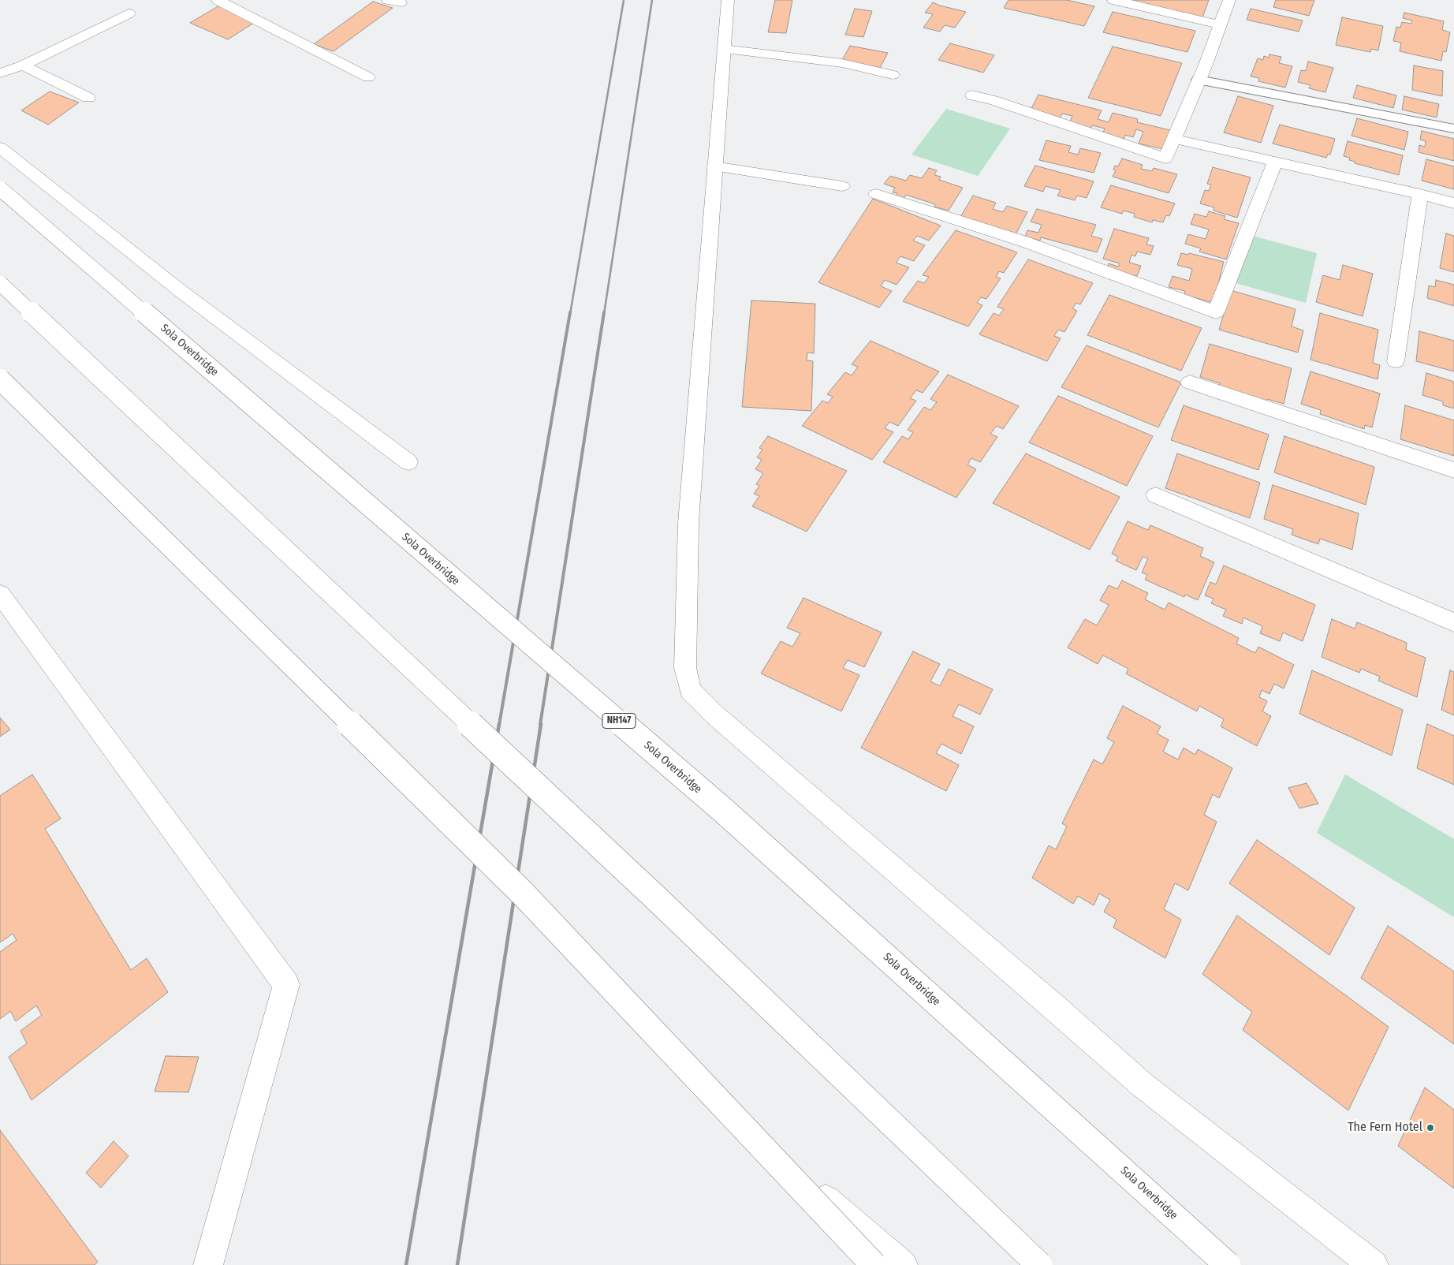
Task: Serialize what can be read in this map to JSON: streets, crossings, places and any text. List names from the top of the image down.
{
  "streets": {
    "main road": ["Sola Overbridge", "NH147"]
  },
  "places": ["The Fern Hotel"]
}
